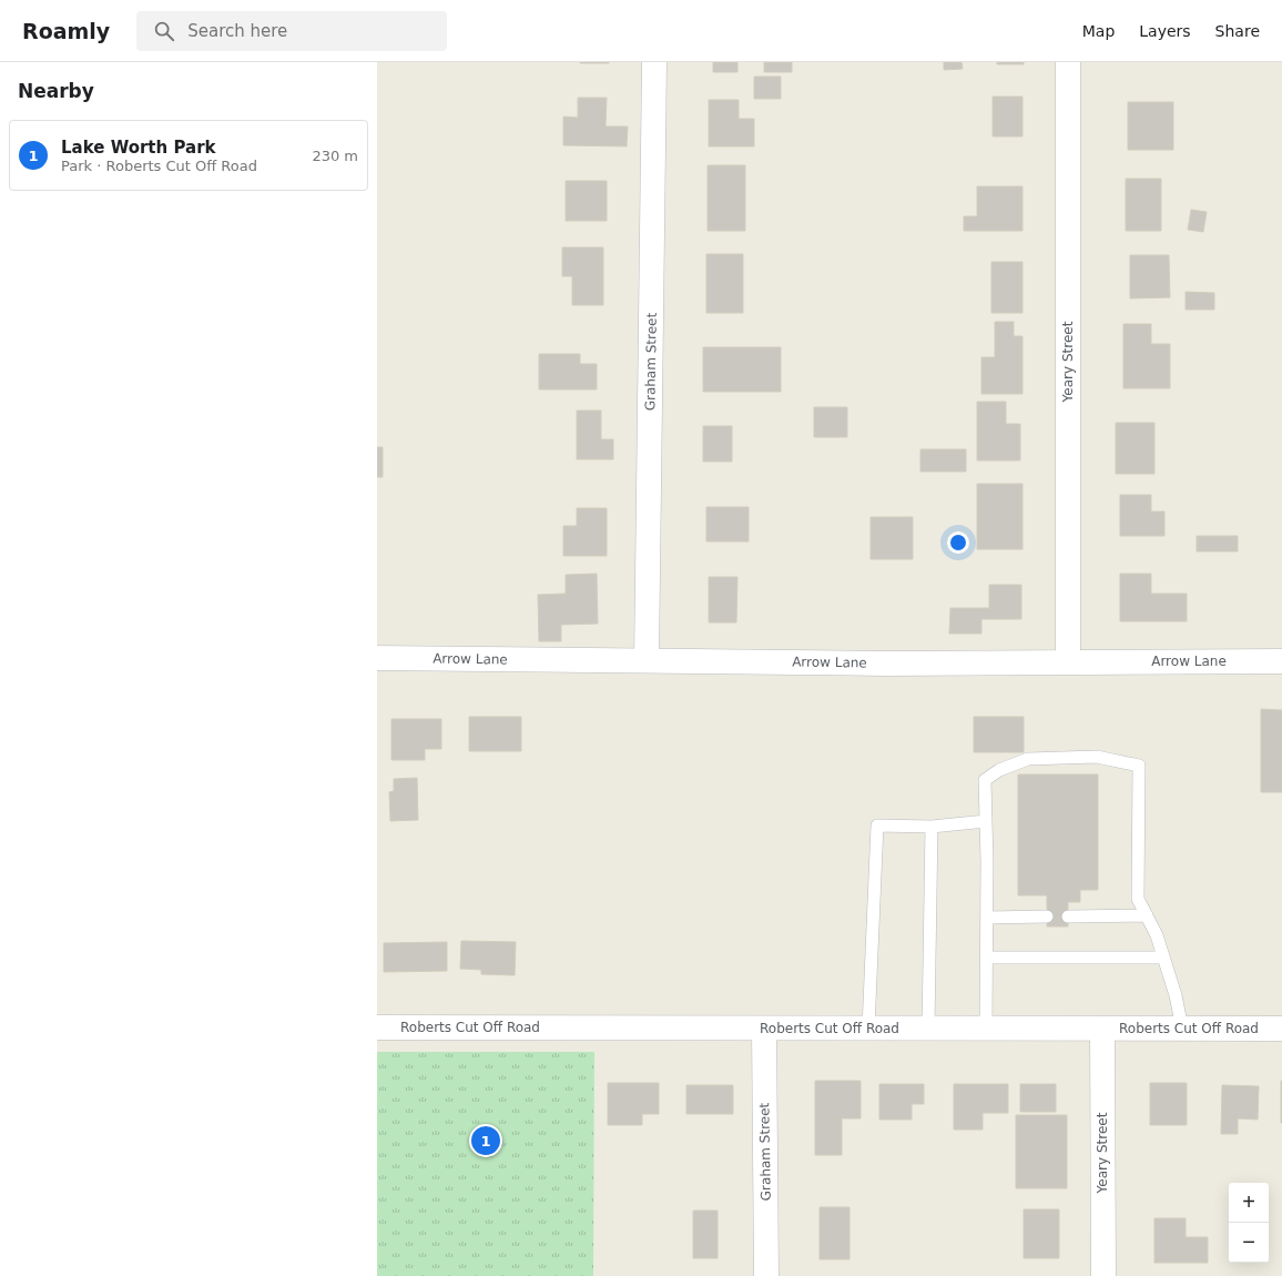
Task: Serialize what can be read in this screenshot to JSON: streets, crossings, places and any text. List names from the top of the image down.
{
  "streets": {
    "street": [
      "Graham Street",
      "Yeary Street",
      "Arrow Lane",
      "Roberts Cut Off Road"
    ]
  },
  "crossings": [
    ["Graham Street", "Arrow Lane"],
    ["Graham Street", "Roberts Cut Off Road"],
    ["Yeary Street", "Arrow Lane"],
    ["Yeary Street", "Roberts Cut Off Road"]
  ],
  "page": {
    "header": "Roamly",
    "search": "Search here",
    "nav": ["Map", "Layers", "Share"],
    "heading": "Nearby",
    "list": [
      {
        "mark": "1",
        "name": "Lake Worth Park",
        "note": "Park · Roberts Cut Off Road",
        "value": "230 m"
      }
    ],
    "pins": "1",
    "map_buttons": ["+", "−"]
  }
}
